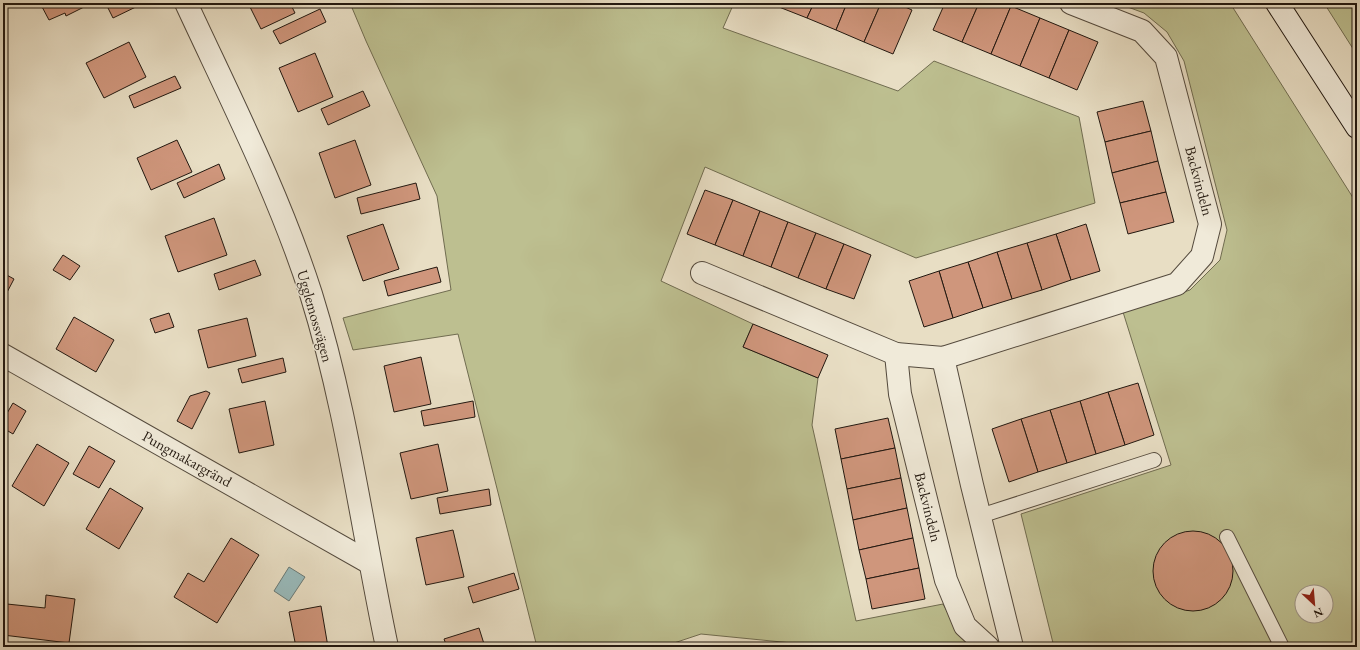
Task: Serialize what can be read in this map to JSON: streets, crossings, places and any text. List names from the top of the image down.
{
  "streets": {
    "street": ["Backvindeln", "Ugglemossvägen", "Pungmakargränd"]
  },
  "crossings": [
    ["Ugglemossvägen", "Pungmakargränd"]
  ],
  "north": "bottom right"
}
